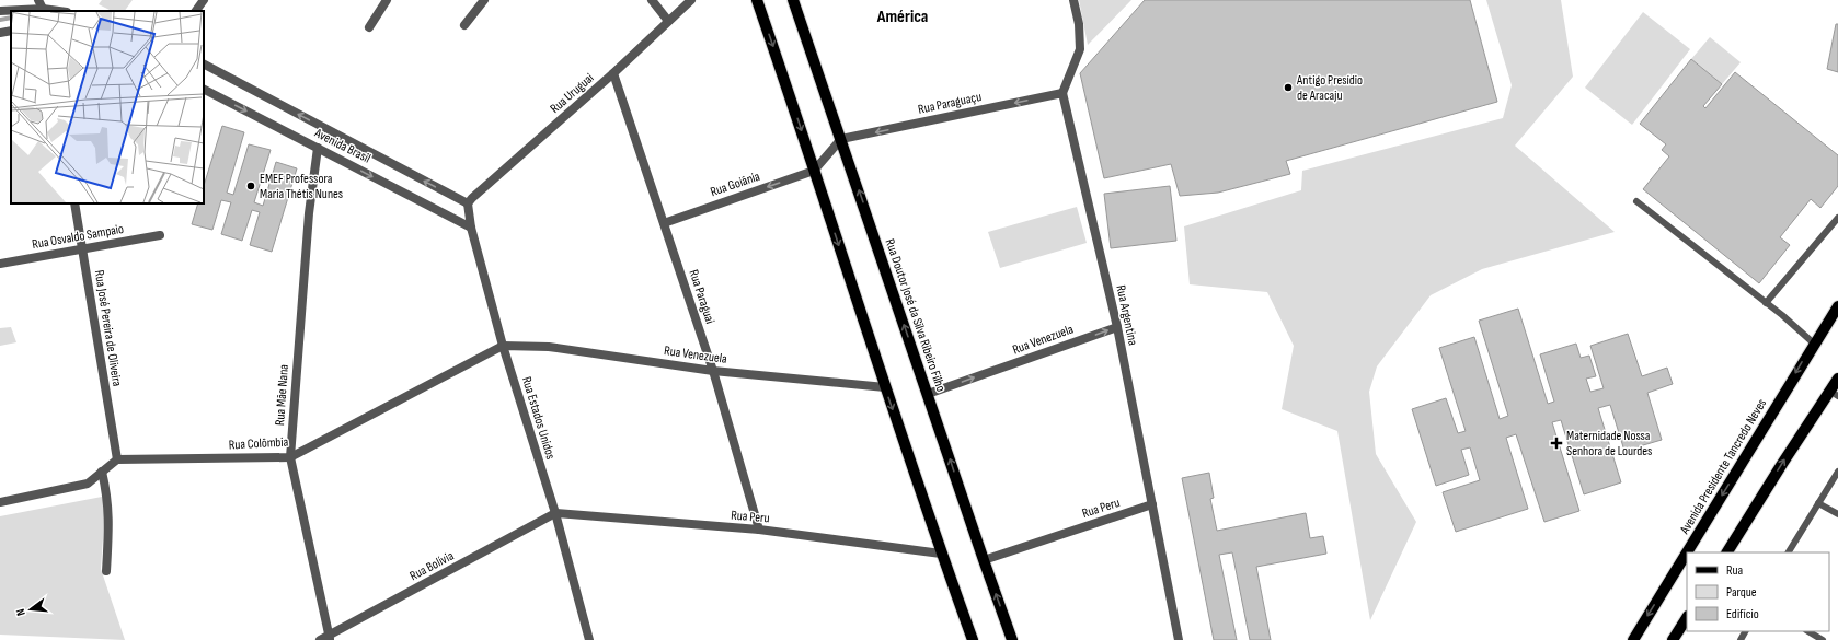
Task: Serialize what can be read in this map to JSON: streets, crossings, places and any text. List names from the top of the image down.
{
  "streets": {
    "main road": ["Rua Doutor José da Silva Ribeiro Filho", "Avenida Presidente Tancredo Neves"],
    "street": [
      "Rua Uruguai",
      "Rua Paraguaçu",
      "Avenida Brasil",
      "Rua Goiânia",
      "Rua Osvaldo Sampaio",
      "Rua Paraguai",
      "Rua Argentina",
      "Rua José Pereira de Oliveira",
      "Rua Venezuela",
      "Rua Mãe Nana",
      "Rua Estados Unidos",
      "Rua Colômbia",
      "Rua Peru",
      "Rua Bolívia"
    ]
  },
  "crossings": [
    ["Rua Uruguai", "Avenida Brasil"],
    ["Rua Uruguai", "Rua Paraguai"],
    ["Rua Uruguai", "Rua Estados Unidos"],
    ["Rua Paraguaçu", "Rua Doutor José da Silva Ribeiro Filho"],
    ["Rua Paraguaçu", "Rua Argentina"],
    ["Avenida Brasil", "Rua Mãe Nana"],
    ["Avenida Brasil", "Rua Estados Unidos"],
    ["Rua Goiânia", "Rua Paraguai"],
    ["Rua Osvaldo Sampaio", "Rua José Pereira de Oliveira"],
    ["Rua Paraguai", "Rua Venezuela"],
    ["Rua Paraguai", "Rua Peru"],
    ["Rua Doutor José da Silva Ribeiro Filho", "Rua Venezuela"],
    ["Rua Doutor José da Silva Ribeiro Filho", "Rua Peru"],
    ["Rua Argentina", "Rua Venezuela"],
    ["Rua Argentina", "Rua Peru"],
    ["Rua José Pereira de Oliveira", "Rua Colômbia"],
    ["Rua Venezuela", "Rua Estados Unidos"],
    ["Rua Venezuela", "Rua Colômbia"],
    ["Rua Mãe Nana", "Rua Colômbia"],
    ["Rua Mãe Nana", "Rua Bolívia"],
    ["Rua Estados Unidos", "Rua Colômbia"],
    ["Rua Estados Unidos", "Rua Peru"],
    ["Rua Estados Unidos", "Rua Bolívia"],
    ["Rua Peru", "Rua Bolívia"]
  ],
  "one_way": ["Rua Paraguaçu", "Rua Goiânia"],
  "districts": ["América"],
  "places": {
    "other": ["Antigo Presídio de Aracaju", "EMEF Professora Maria Thétis Nunes"],
    "health": ["Maternidade Nossa Senhora de Lourdes"]
  },
  "legend": ["Rua", "Parque", "Edifício"],
  "north": "left"
}
